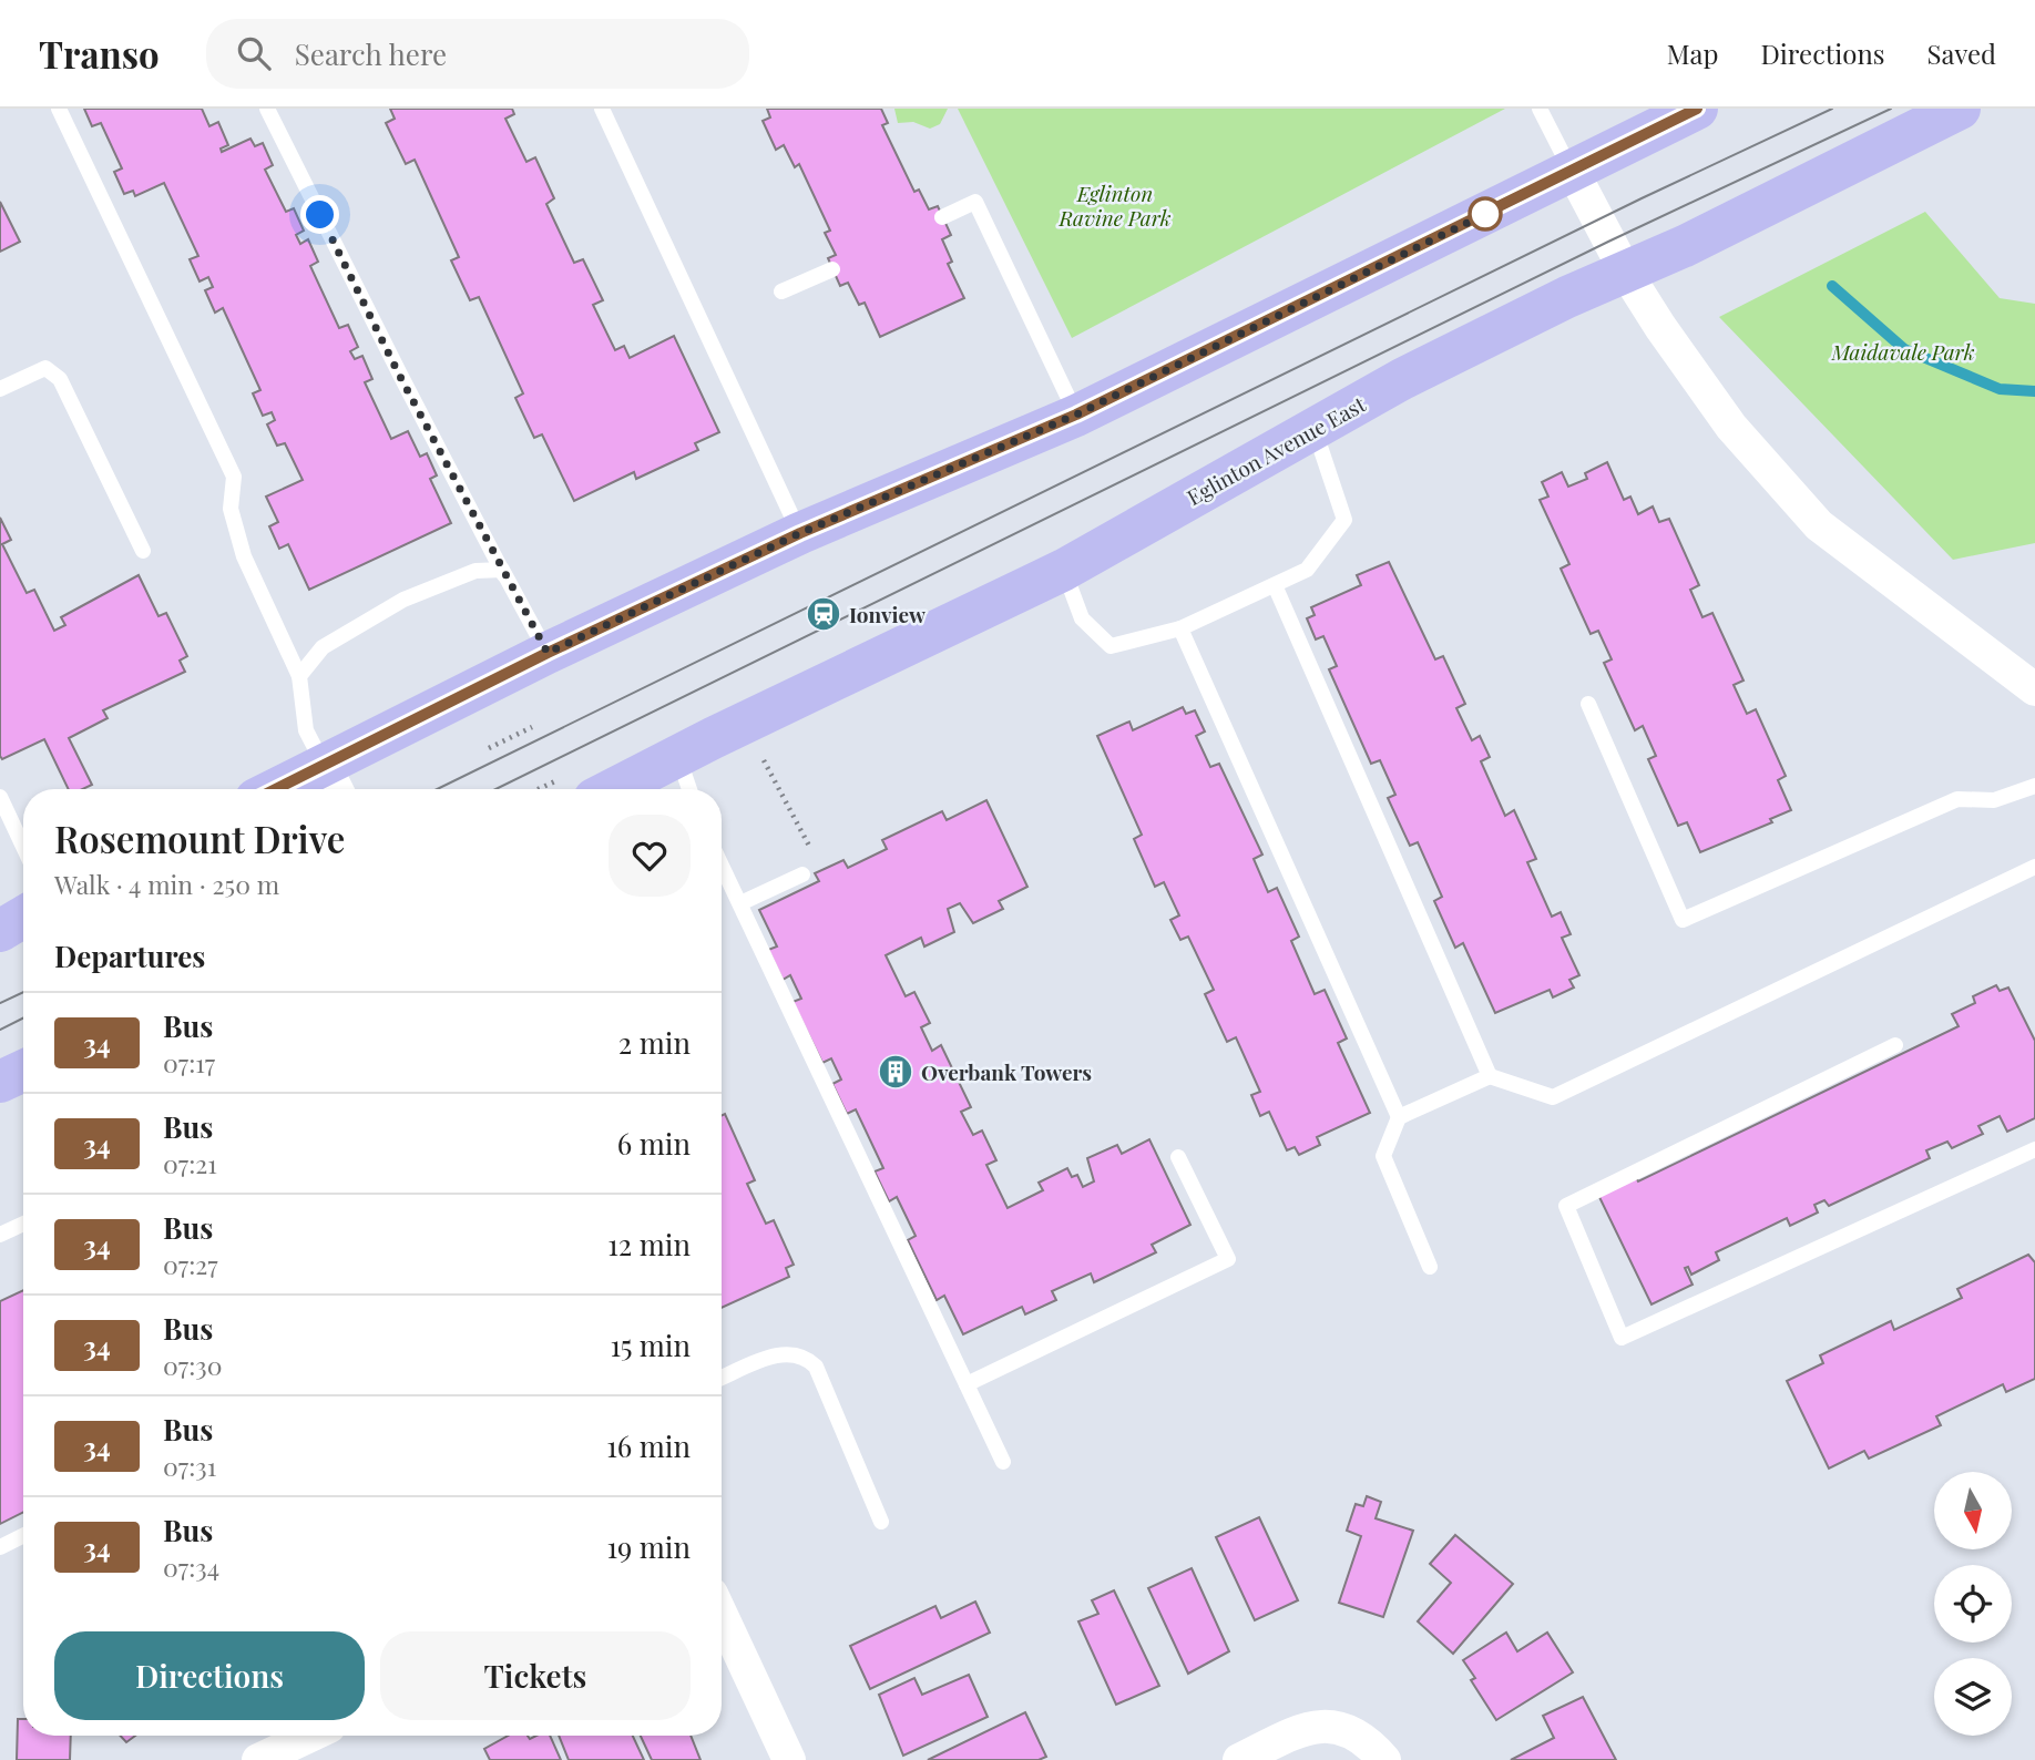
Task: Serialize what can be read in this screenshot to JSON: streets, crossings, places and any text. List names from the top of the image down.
{
  "streets": {
    "main road": ["Eglinton Avenue East"]
  },
  "parks": ["Eglinton Ravine Park", "Maidavale Park"],
  "places": {
    "station": ["Ionview"],
    "building": ["Overbank Towers"]
  },
  "lines": ["bus line 34"],
  "north": "bottom",
  "page": {
    "header": "Transo",
    "search": "Search here",
    "nav": ["Map", "Directions", "Saved"],
    "heading": [
      ["Rosemount Drive", "Walk · 4 min · 250 m"],
      "Departures"
    ],
    "list": [
      {
        "mark": "34",
        "name": "Bus",
        "note": "07:17",
        "value": "2 min"
      },
      {
        "mark": "34",
        "name": "Bus",
        "note": "07:21",
        "value": "6 min"
      },
      {
        "mark": "34",
        "name": "Bus",
        "note": "07:27",
        "value": "12 min"
      },
      {
        "mark": "34",
        "name": "Bus",
        "note": "07:30",
        "value": "15 min"
      },
      {
        "mark": "34",
        "name": "Bus",
        "note": "07:31",
        "value": "16 min"
      },
      {
        "mark": "34",
        "name": "Bus",
        "note": "07:34",
        "value": "19 min"
      }
    ],
    "buttons": ["Directions", "Tickets"]
  }
}
